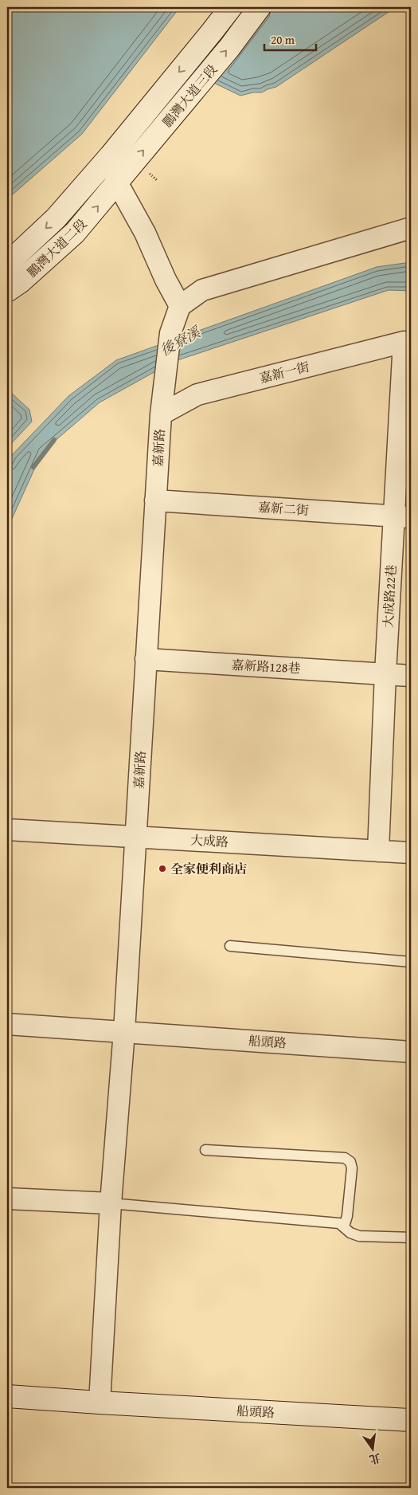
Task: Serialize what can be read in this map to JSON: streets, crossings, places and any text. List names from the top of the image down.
{
  "streets": {
    "street": [
      "鵬灣大道三段",
      "鵬灣大道二段",
      "嘉新一街",
      "嘉新路",
      "嘉新二街",
      "大成路22巷",
      "嘉新路128巷",
      "大成路",
      "船頭路"
    ]
  },
  "crossings": [
    ["鵬灣大道三段", "鵬灣大道二段"],
    ["嘉新一街", "嘉新路"],
    ["嘉新一街", "大成路22巷"],
    ["嘉新路", "嘉新二街"],
    ["嘉新路", "嘉新路128巷"],
    ["嘉新路", "大成路"],
    ["嘉新二街", "大成路22巷"],
    ["大成路22巷", "嘉新路128巷"],
    ["大成路22巷", "大成路"]
  ],
  "water": ["後寮溪"],
  "places": ["全家便利商店"],
  "scale_bar": "20 m",
  "north": "bottom"
}
